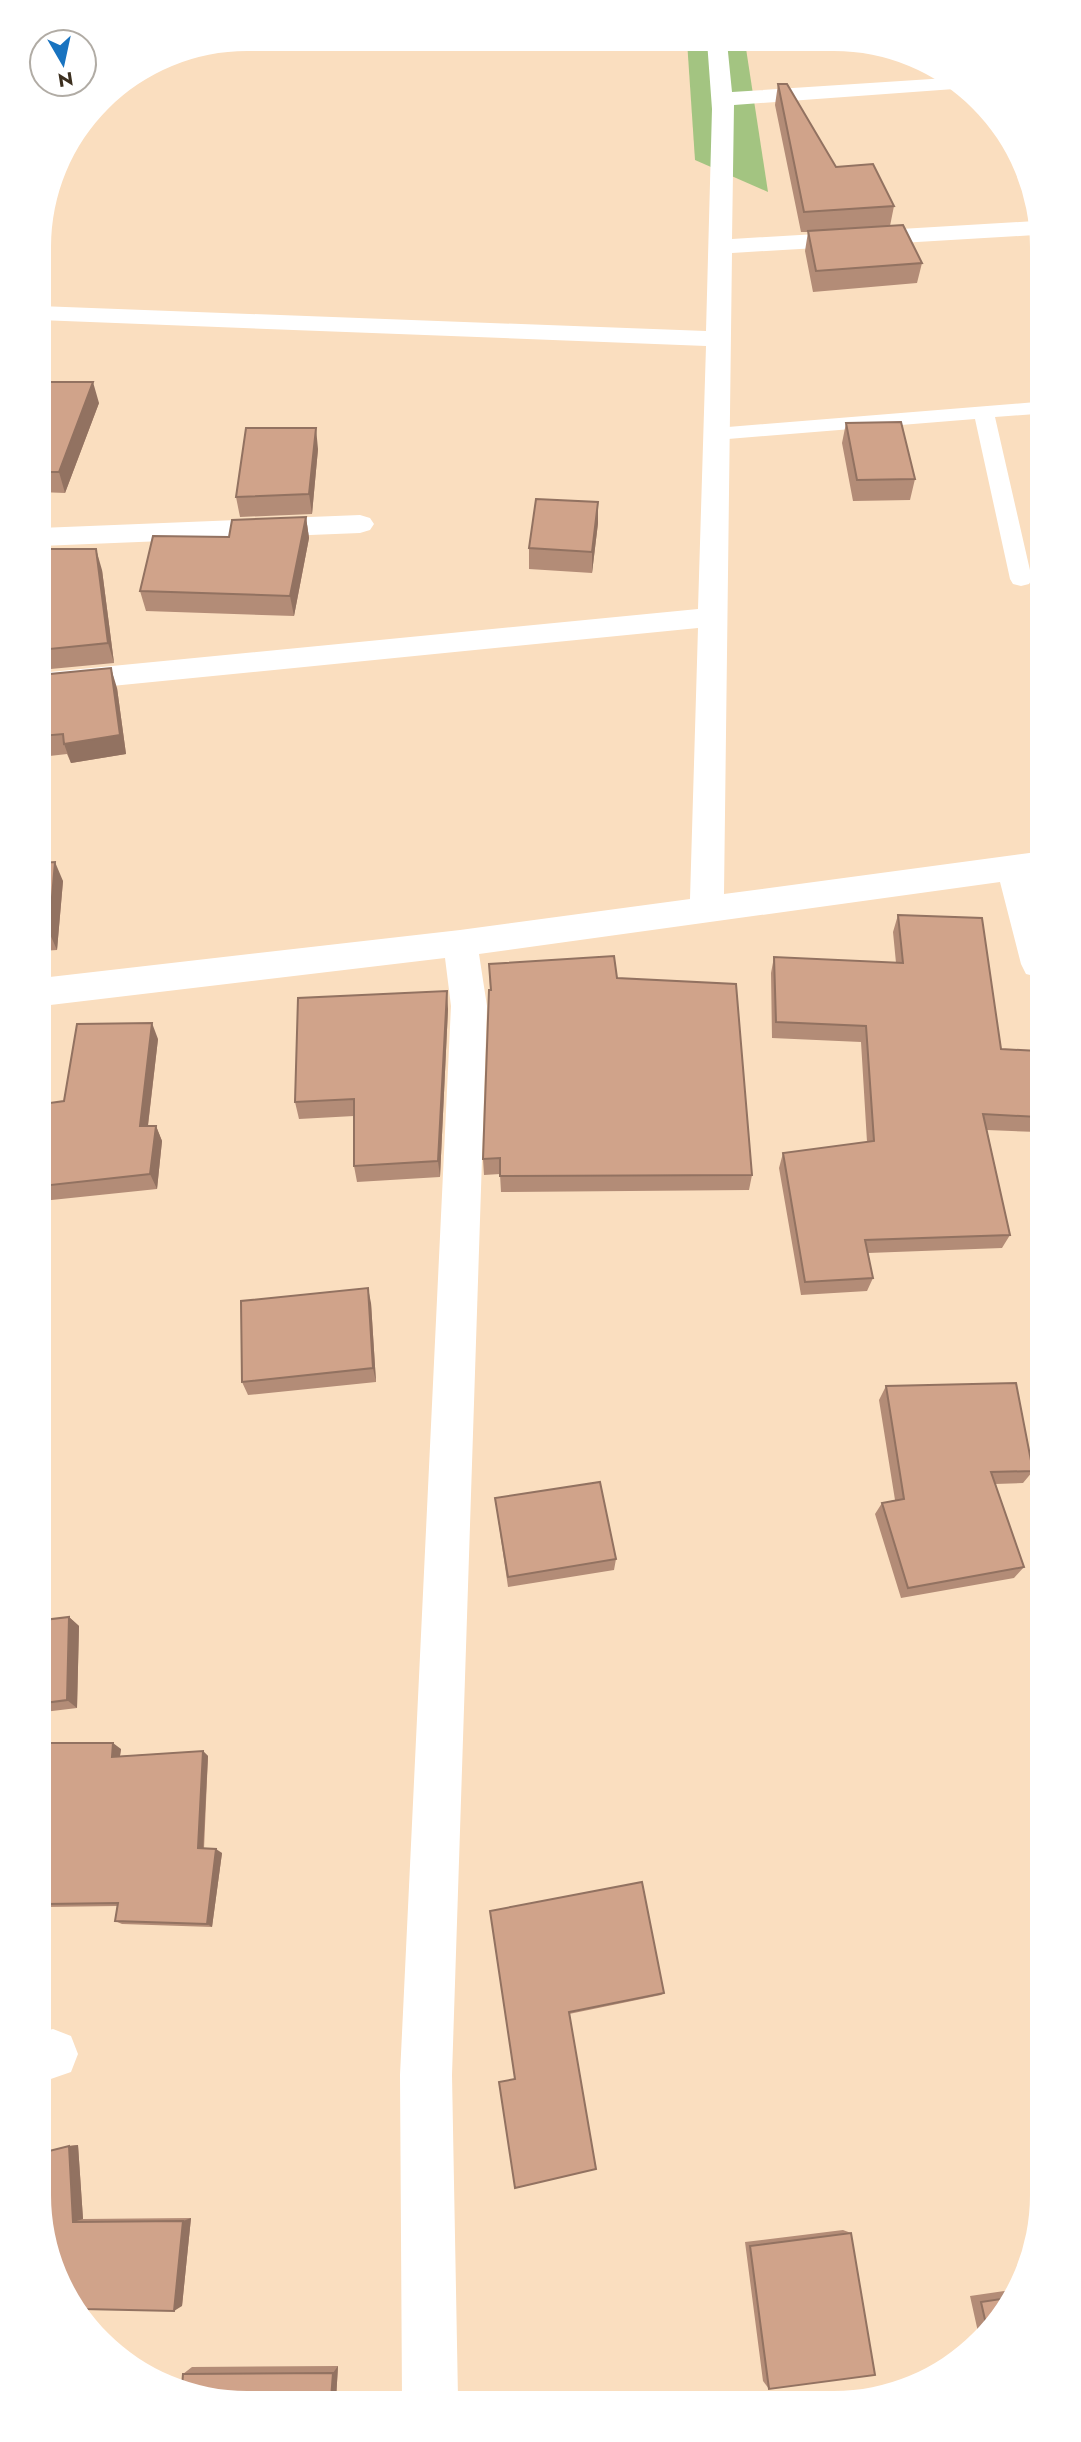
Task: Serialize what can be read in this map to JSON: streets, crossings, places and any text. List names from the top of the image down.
{
  "north": "bottom"
}
